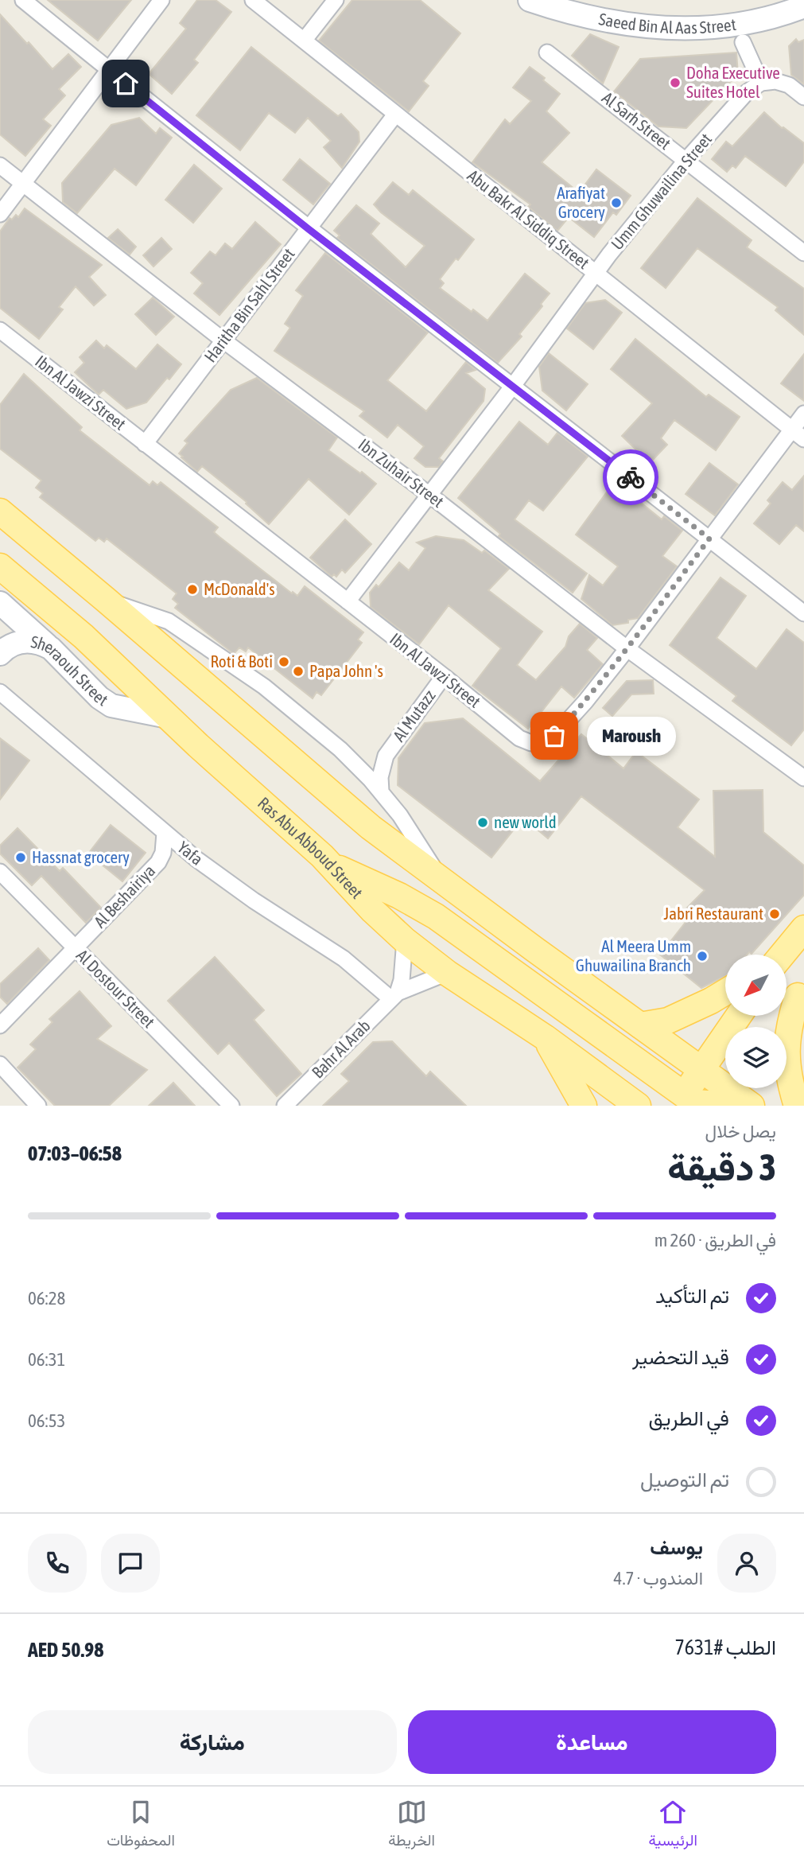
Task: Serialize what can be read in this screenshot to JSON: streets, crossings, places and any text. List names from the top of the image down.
{
  "streets": {
    "main road": ["Ras Abu Abboud Street"],
    "street": [
      "Saeed Bin Al Aas Street",
      "Al Sarh Street",
      "Umm Ghuwailina Street",
      "Abu Bakr Al Siddiq Street",
      "Haritha Bin Sahl Street",
      "Ibn Al Jawzi Street",
      "Ibn Zuhair Street",
      "Sheraouh Street",
      "Al Mutazz",
      "Yafa",
      "Al Beshairiya",
      "Al Dostour Street",
      "Bahr Al Arab"
    ]
  },
  "crossings": [
    ["Al Sarh Street", "Umm Ghuwailina Street"],
    ["Umm Ghuwailina Street", "Abu Bakr Al Siddiq Street"],
    ["Umm Ghuwailina Street", "Ibn Al Jawzi Street"],
    ["Umm Ghuwailina Street", "Ibn Zuhair Street"],
    ["Abu Bakr Al Siddiq Street", "Haritha Bin Sahl Street"],
    ["Abu Bakr Al Siddiq Street", "Ibn Al Jawzi Street"],
    ["Haritha Bin Sahl Street", "Ibn Al Jawzi Street"],
    ["Haritha Bin Sahl Street", "Ibn Zuhair Street"],
    ["Ibn Al Jawzi Street", "Ibn Zuhair Street"],
    ["Ibn Al Jawzi Street", "Al Mutazz"],
    ["Sheraouh Street", "Ras Abu Abboud Street"],
    ["Ras Abu Abboud Street", "Bahr Al Arab"],
    ["Yafa", "Al Beshairiya"],
    ["Yafa", "Bahr Al Arab"],
    ["Al Beshairiya", "Al Dostour Street"]
  ],
  "places": [
    "Doha Executive Suites Hotel",
    "Arafiyat Grocery",
    "McDonald's",
    "Roti & Boti",
    "Papa John 's",
    "Maroush",
    "new world",
    "Hassnat grocery",
    "Jabri Restaurant",
    "Al Meera Umm Ghuwailina Branch"
  ],
  "north": "bottom left",
  "page": {
    "bubble": "Maroush",
    "heading": ["3 دقيقة", "يصل خلال", "06:58–07:03"],
    "panel": [
      "يوسف",
      "المندوب · 4.7",
      "الطلب #7631",
      "AED 50.98"
    ],
    "bar": "في الطريق · 260 m",
    "list": [
      ["تم التأكيد", "06:28"],
      ["قيد التحضير", "06:31"],
      ["في الطريق", "06:53"],
      "تم التوصيل"
    ],
    "buttons": ["مساعدة", "مشاركة"],
    "tabs": ["الرئيسية", "الخريطة", "المحفوظات"]
  }
}
